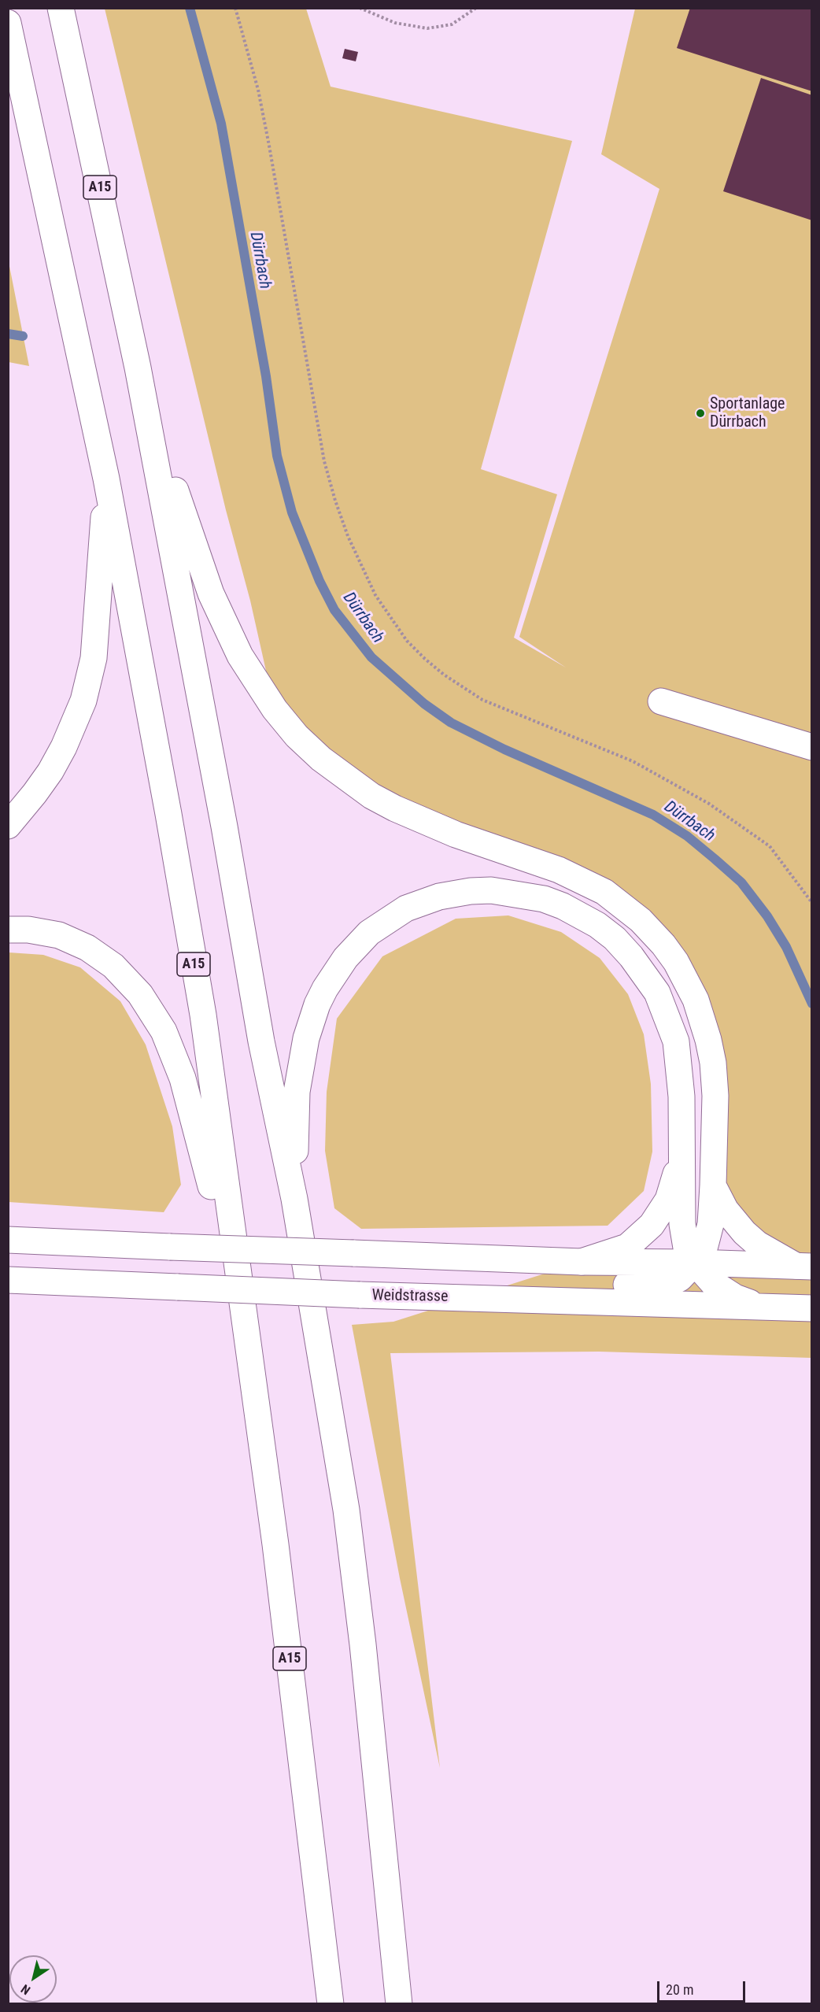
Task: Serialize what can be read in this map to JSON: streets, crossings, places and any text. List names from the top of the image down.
{
  "streets": {
    "main road": ["A15", "Weidstrasse"]
  },
  "water": ["Dürrbach"],
  "places": ["Sportanlage Dürrbach"],
  "scale_bar": "20 m",
  "north": "bottom left"
}
